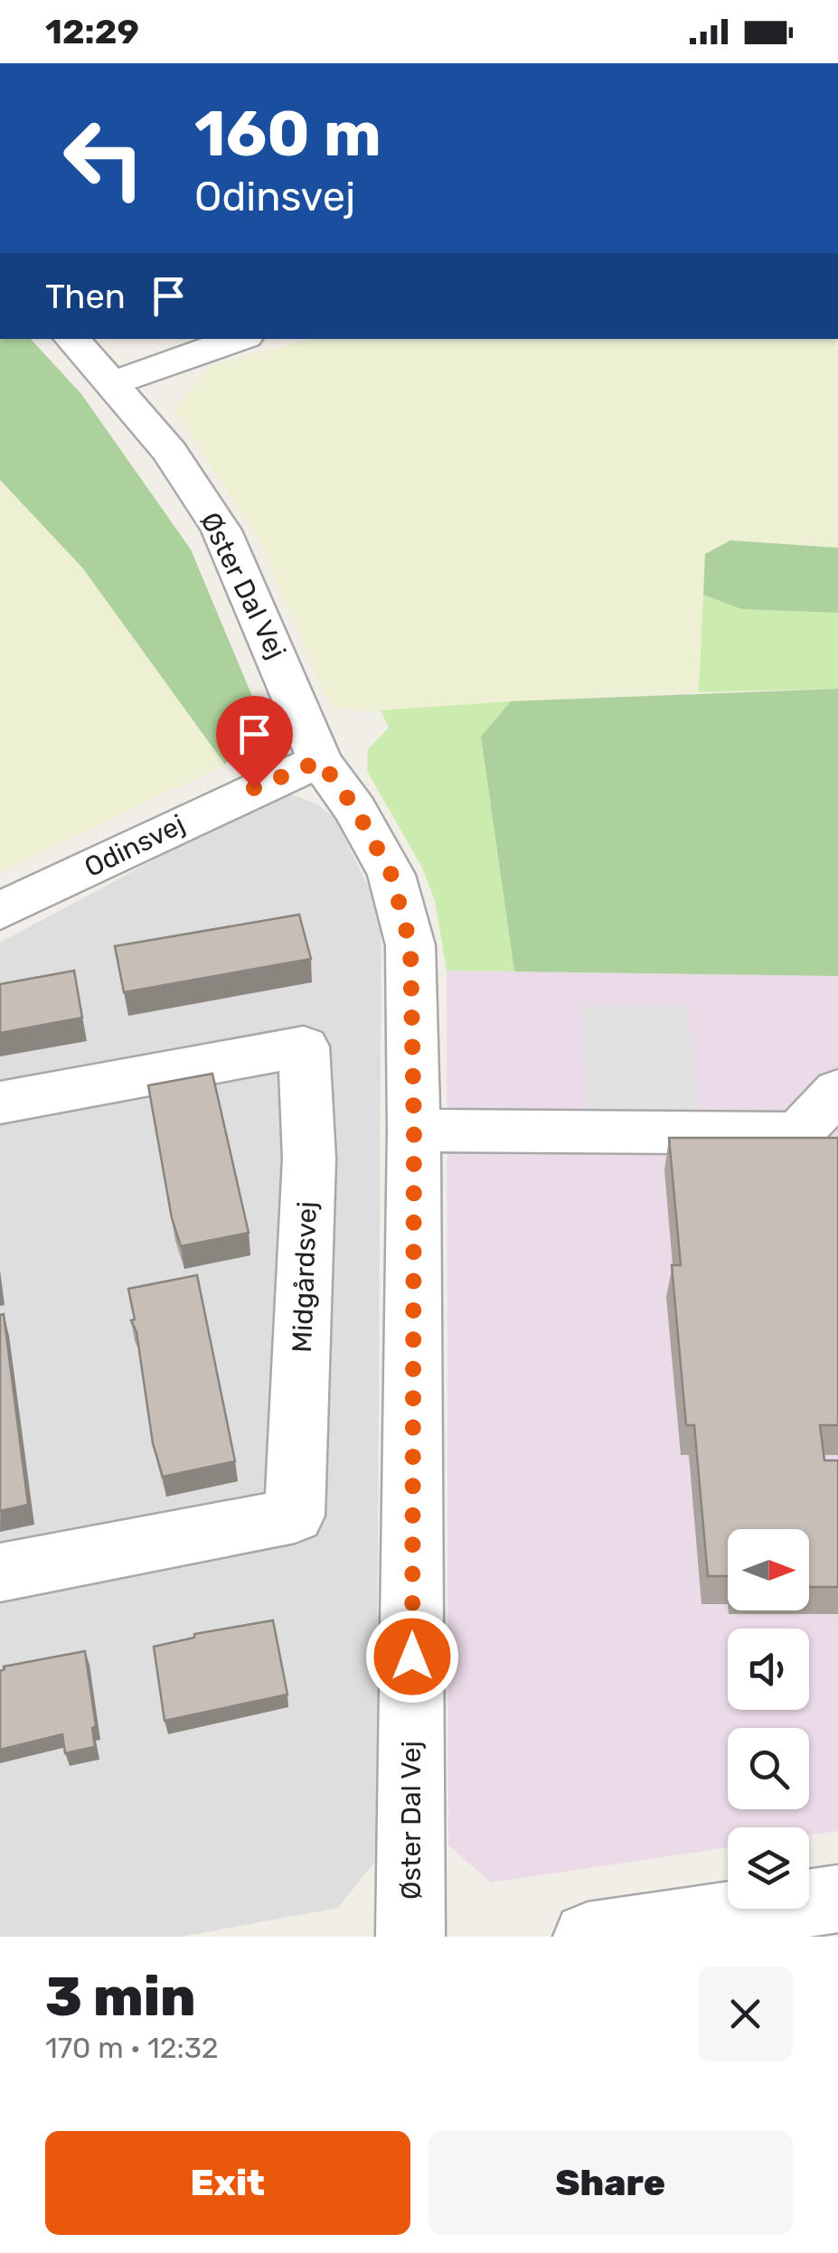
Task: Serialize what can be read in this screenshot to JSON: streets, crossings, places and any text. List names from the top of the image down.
{
  "streets": {
    "street": ["Øster Dal Vej", "Odinsvej", "Midgårdsvej"]
  },
  "crossings": [
    ["Øster Dal Vej", "Odinsvej"]
  ],
  "north": "right",
  "page": {
    "status": "12:29",
    "turn": ["160 m", "Odinsvej"],
    "then": "Then",
    "heading": ["3 min", "170 m · 12:32"],
    "buttons": ["Exit", "Share"]
  }
}
